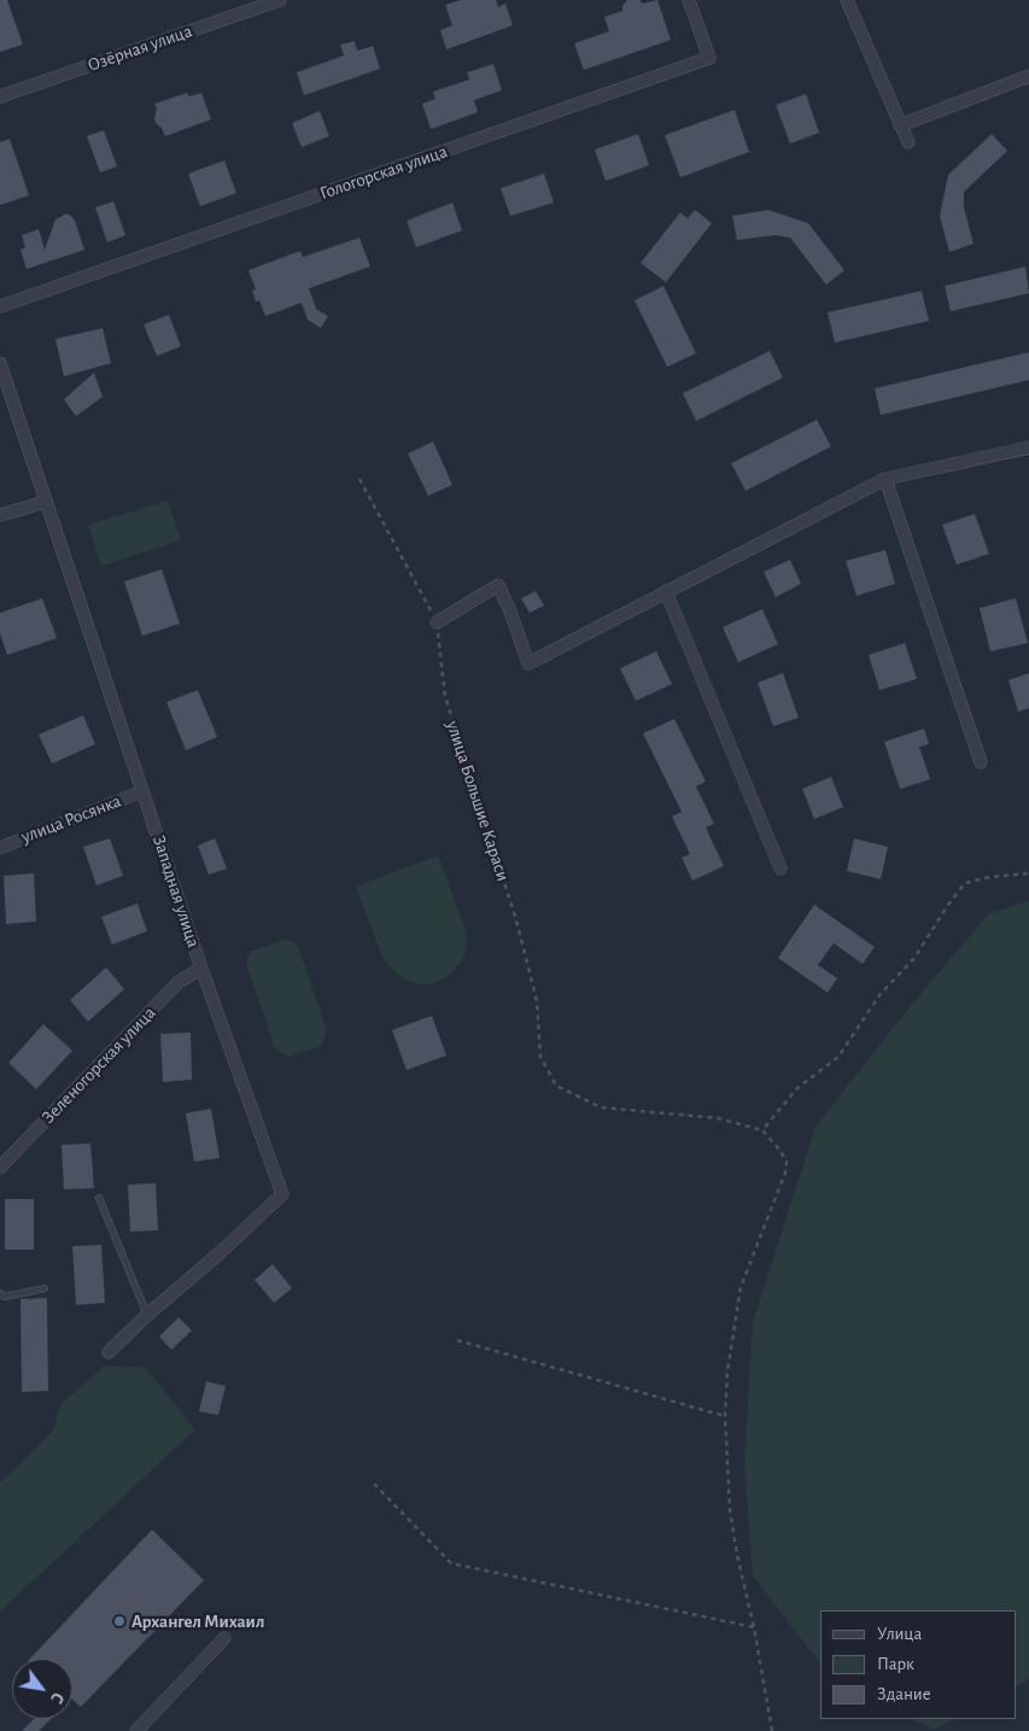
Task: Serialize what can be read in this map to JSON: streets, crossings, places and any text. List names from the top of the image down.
{
  "streets": {
    "street": [
      "Озёрная улица",
      "Гологорская улица",
      "улица Росянка",
      "Западная улица",
      "Зеленогорская улица"
    ],
    "path": ["улица Большие Караси"]
  },
  "crossings": [
    ["улица Росянка", "Западная улица"],
    ["Западная улица", "Зеленогорская улица"]
  ],
  "places": ["Архангел Михаил"],
  "legend": ["Улица", "Парк", "Здание"],
  "north": "bottom right"
}
